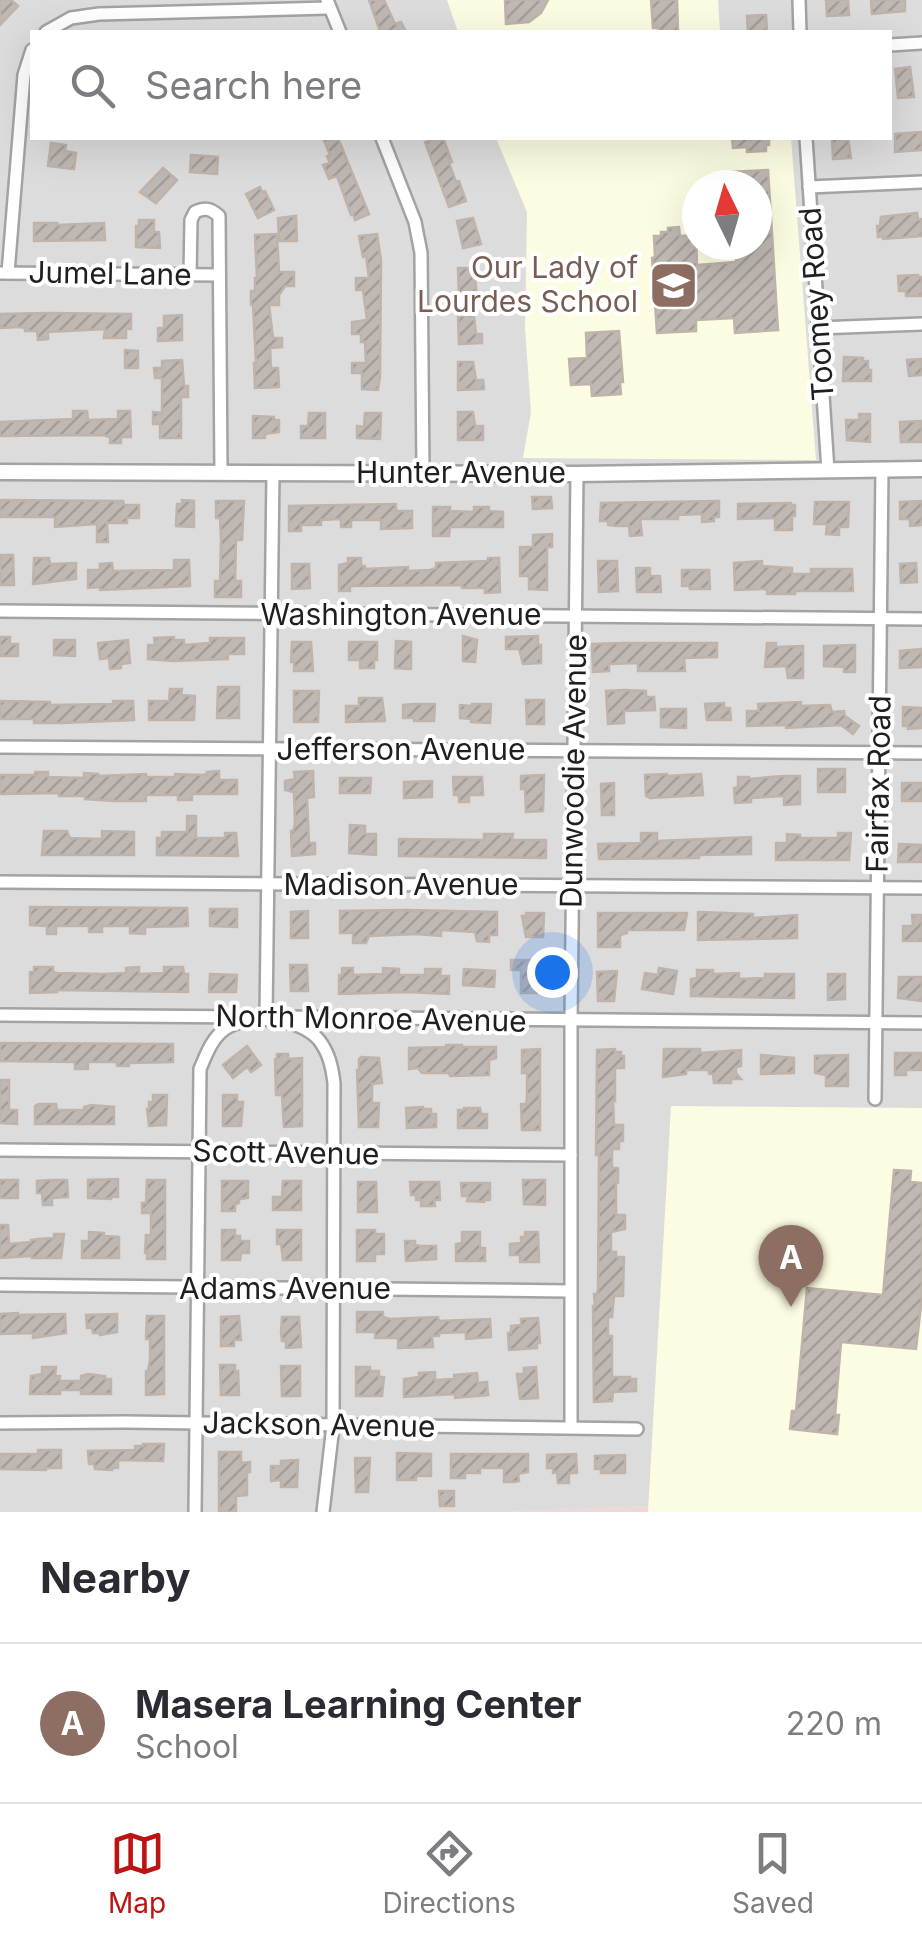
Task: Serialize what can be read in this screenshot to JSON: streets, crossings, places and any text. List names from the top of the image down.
{
  "streets": {
    "street": [
      "Jumel Lane",
      "Toomey Road",
      "Hunter Avenue",
      "Washington Avenue",
      "Jefferson Avenue",
      "Dunwoodie Avenue",
      "Fairfax Road",
      "Madison Avenue",
      "North Monroe Avenue",
      "Scott Avenue",
      "Adams Avenue",
      "Jackson Avenue"
    ]
  },
  "crossings": [
    ["Toomey Road", "Hunter Avenue"],
    ["Hunter Avenue", "Dunwoodie Avenue"],
    ["Hunter Avenue", "Fairfax Road"],
    ["Washington Avenue", "Dunwoodie Avenue"],
    ["Washington Avenue", "Fairfax Road"],
    ["Jefferson Avenue", "Dunwoodie Avenue"],
    ["Jefferson Avenue", "Fairfax Road"],
    ["Dunwoodie Avenue", "Madison Avenue"],
    ["Dunwoodie Avenue", "North Monroe Avenue"],
    ["Dunwoodie Avenue", "Scott Avenue"],
    ["Dunwoodie Avenue", "Adams Avenue"],
    ["Dunwoodie Avenue", "Jackson Avenue"],
    ["Fairfax Road", "Madison Avenue"],
    ["Fairfax Road", "North Monroe Avenue"],
    ["North Monroe Avenue", "Scott Avenue"]
  ],
  "places": {
    "school or university": ["Our Lady of Lourdes School"]
  },
  "north": "top",
  "page": {
    "search": "Search here",
    "pins": "A",
    "heading": "Nearby",
    "list": [
      {
        "mark": "A",
        "name": "Masera Learning Center",
        "note": "School",
        "value": "220 m"
      }
    ],
    "nav": ["Map", "Directions", "Saved"]
  }
}
